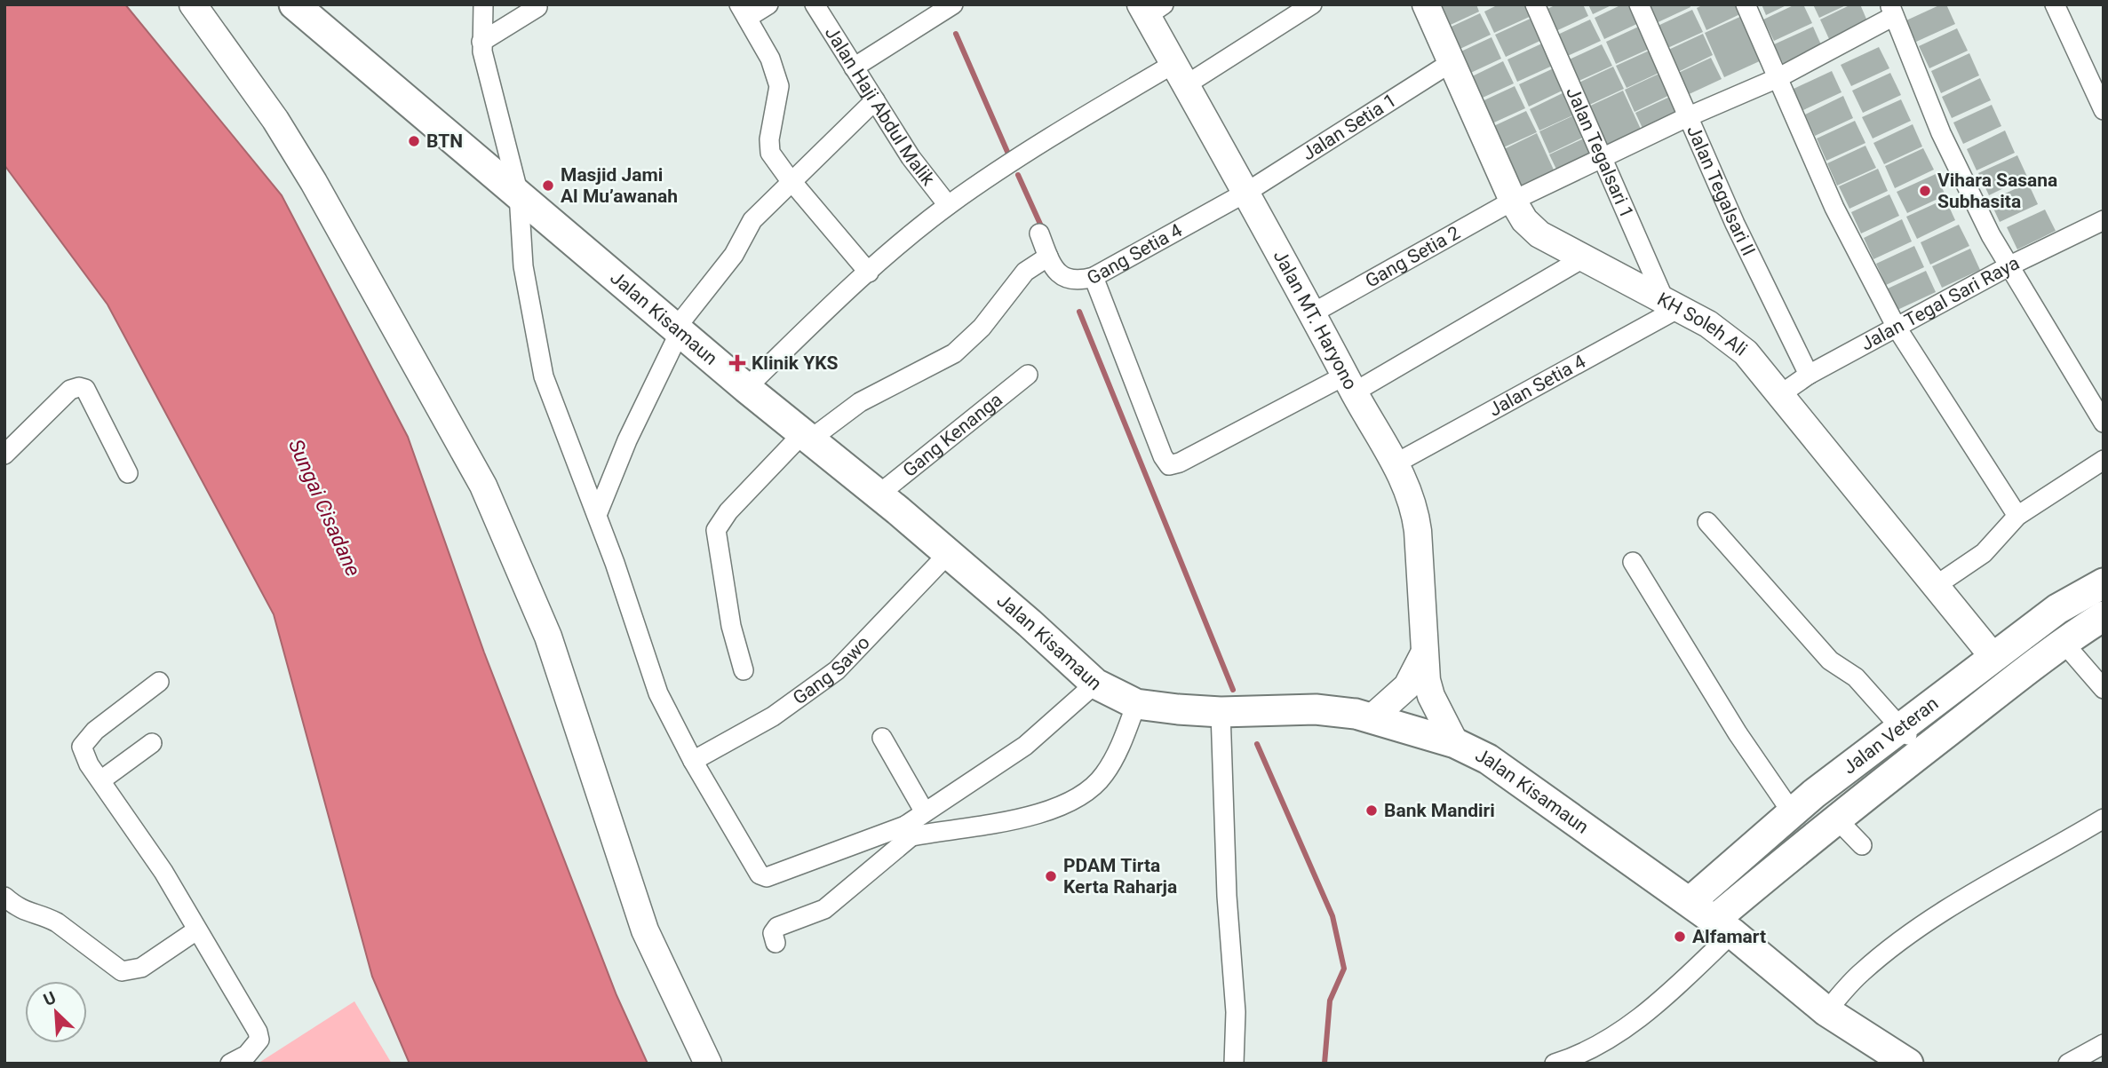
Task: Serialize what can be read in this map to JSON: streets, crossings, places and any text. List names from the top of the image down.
{
  "streets": {
    "main road": ["Jalan Kisamaun", "Jalan Veteran"],
    "street": [
      "Jalan Haji Abdul Malik",
      "Jalan Setia 1",
      "Jalan Tegalsari 1",
      "Jalan Tegalsari II",
      "Gang Setia 4",
      "Gang Setia 2",
      "Jalan Tegal Sari Raya",
      "Jalan MT. Haryono",
      "KH Soleh Ali",
      "Jalan Setia 4",
      "Gang Kenanga",
      "Gang Sawo"
    ]
  },
  "crossings": [
    ["Jalan Setia 1", "Gang Setia 4"],
    ["Jalan Setia 1", "Jalan MT. Haryono"],
    ["Jalan Setia 1", "KH Soleh Ali"],
    ["Jalan Tegalsari 1", "Gang Setia 2"],
    ["Jalan Tegalsari 1", "KH Soleh Ali"],
    ["Jalan Tegalsari 1", "Jalan Setia 4"],
    ["Jalan Tegalsari II", "Gang Setia 2"],
    ["Jalan Tegalsari II", "Jalan Tegal Sari Raya"],
    ["Gang Setia 4", "Jalan MT. Haryono"],
    ["Gang Setia 2", "Jalan MT. Haryono"],
    ["Gang Setia 2", "KH Soleh Ali"],
    ["Jalan Tegal Sari Raya", "KH Soleh Ali"],
    ["Jalan Kisamaun", "Jalan MT. Haryono"],
    ["Jalan Kisamaun", "Gang Kenanga"],
    ["Jalan Kisamaun", "Gang Sawo"],
    ["Jalan Kisamaun", "Jalan Veteran"],
    ["Jalan MT. Haryono", "Jalan Setia 4"],
    ["KH Soleh Ali", "Jalan Setia 4"],
    ["KH Soleh Ali", "Jalan Veteran"]
  ],
  "water": ["Sungai Cisadane"],
  "places": {
    "other": [
      "BTN",
      "Masjid Jami Al Mu’awanah",
      "Vihara Sasana Subhasita",
      "Bank Mandiri",
      "PDAM Tirta Kerta Raharja",
      "Alfamart"
    ],
    "health": ["Klinik YKS"]
  },
  "north": "top left"
}
